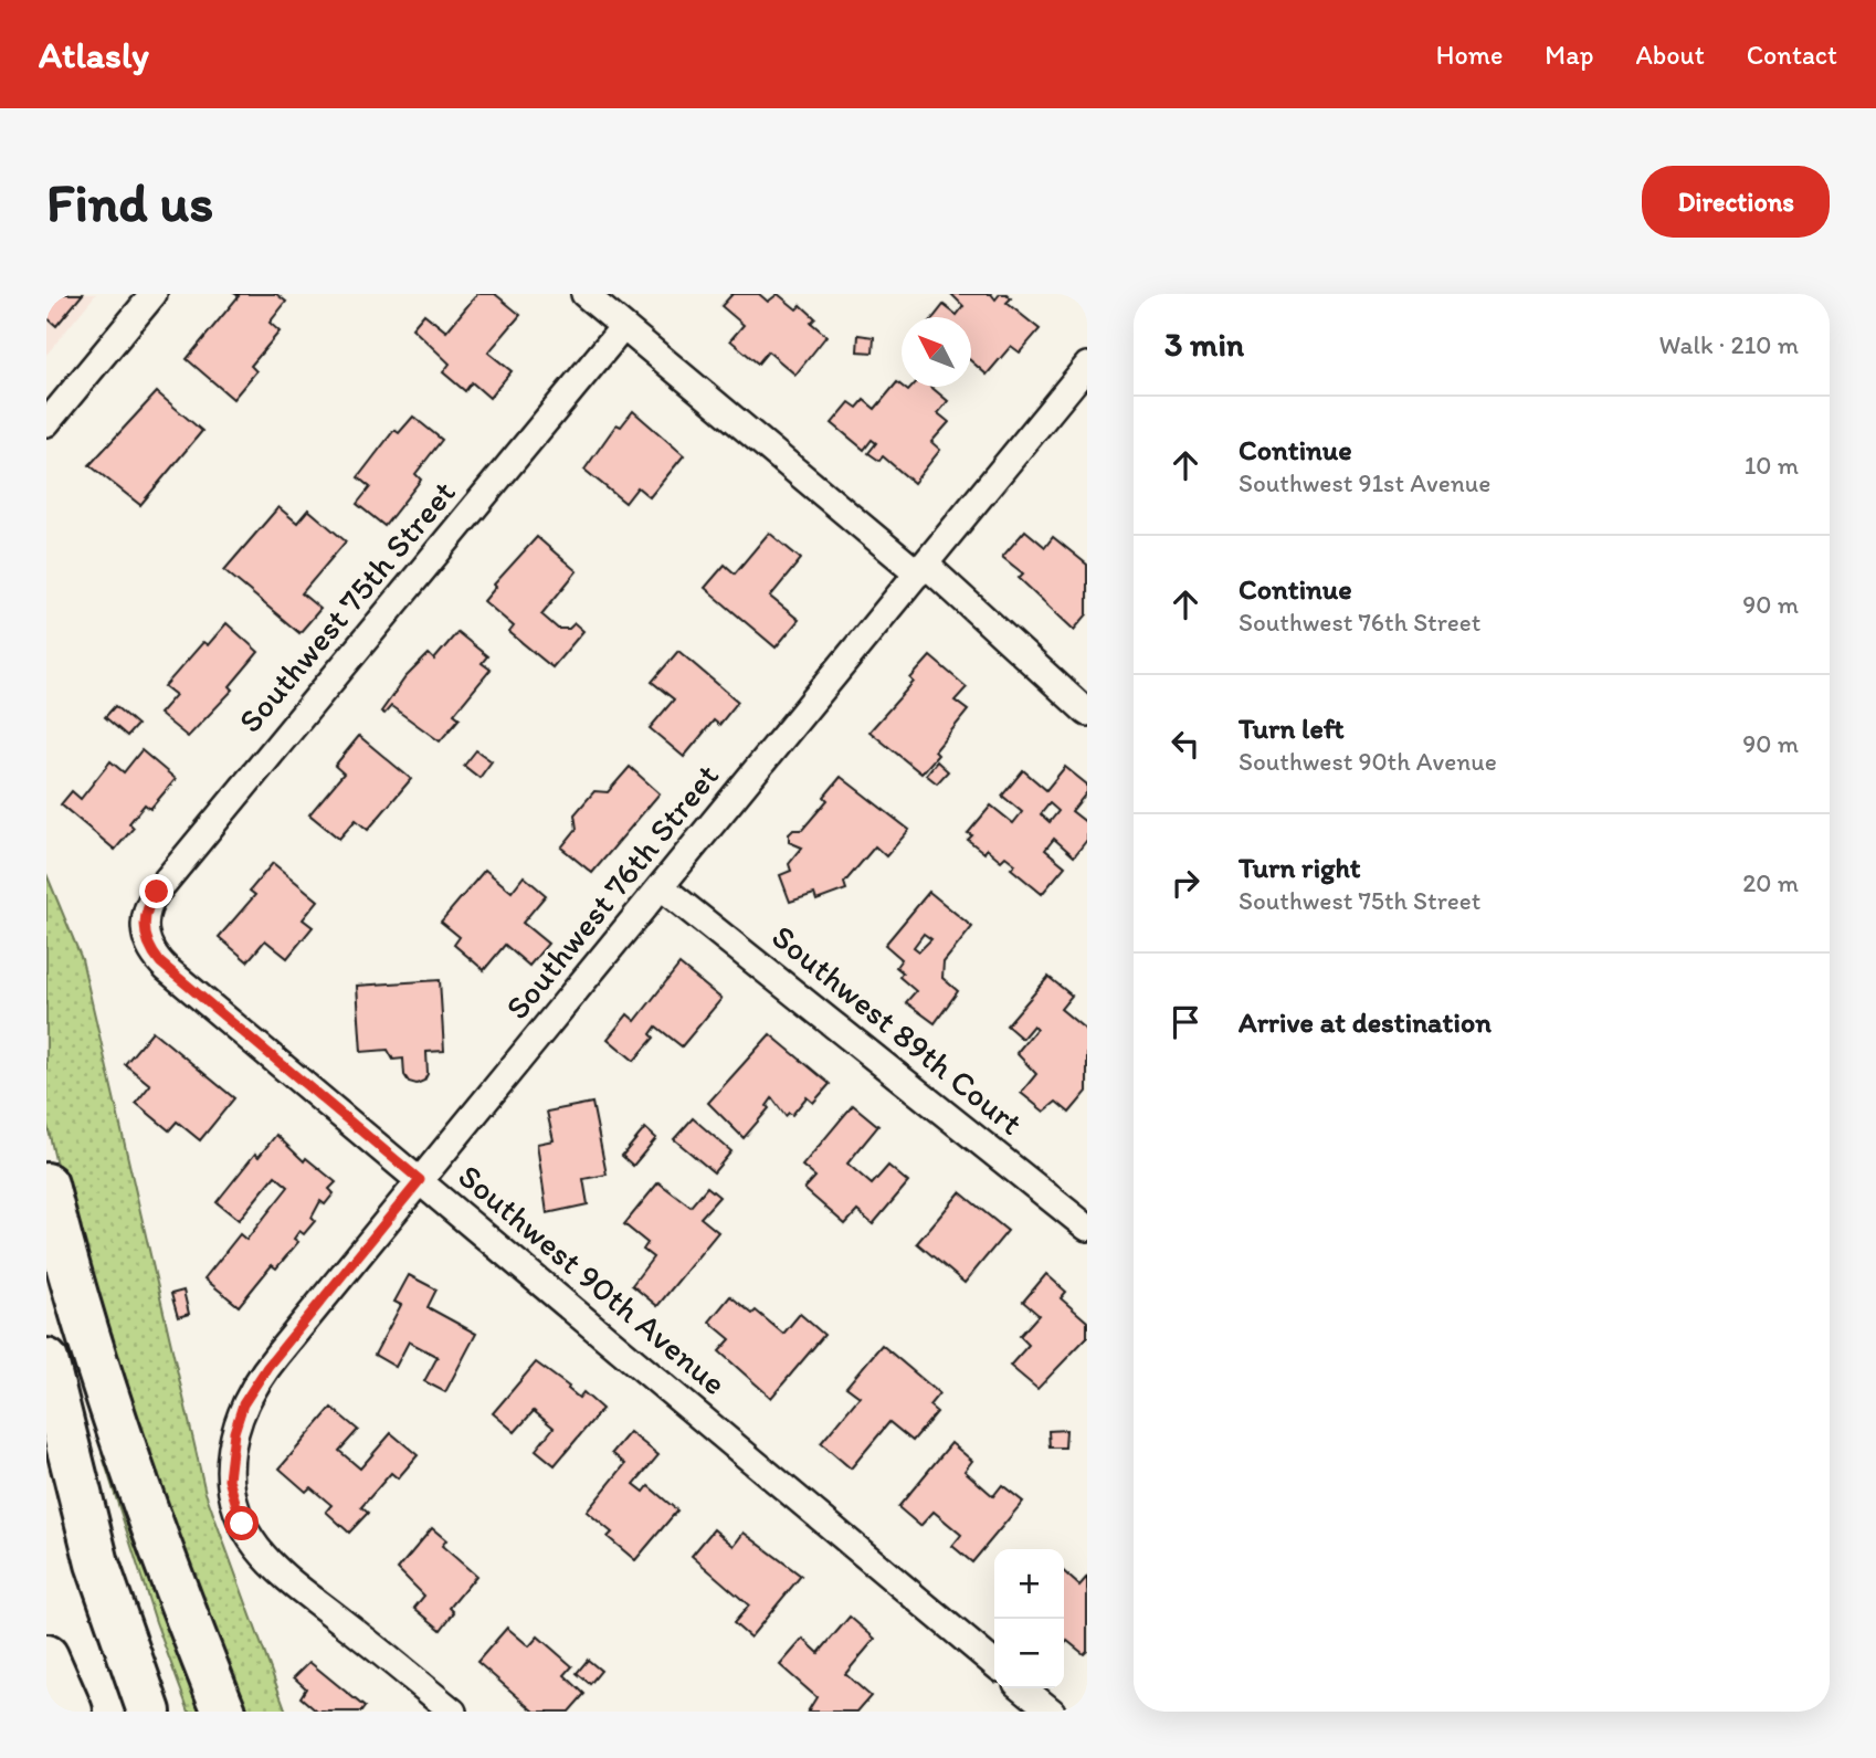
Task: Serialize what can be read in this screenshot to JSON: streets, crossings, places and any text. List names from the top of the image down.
{
  "streets": {
    "street": [
      "Southwest 75th Street",
      "Southwest 76th Street",
      "Southwest 89th Court",
      "Southwest 90th Avenue"
    ]
  },
  "crossings": [
    ["Southwest 75th Street", "Southwest 90th Avenue"],
    ["Southwest 76th Street", "Southwest 89th Court"],
    ["Southwest 76th Street", "Southwest 90th Avenue"]
  ],
  "north": "top left",
  "page": {
    "header": "Atlasly",
    "nav": [
      "Home",
      "Map",
      "About",
      "Contact"
    ],
    "buttons": "Directions",
    "title": "Find us",
    "heading": ["3 min", "Walk · 210 m"],
    "list": [
      ["Continue", "Southwest 91st Avenue", "10 m"],
      ["Continue", "Southwest 76th Street", "90 m"],
      ["Turn left", "Southwest 90th Avenue", "90 m"],
      ["Turn right", "Southwest 75th Street", "20 m"],
      "Arrive at destination"
    ],
    "map_buttons": ["+", "−"]
  }
}
